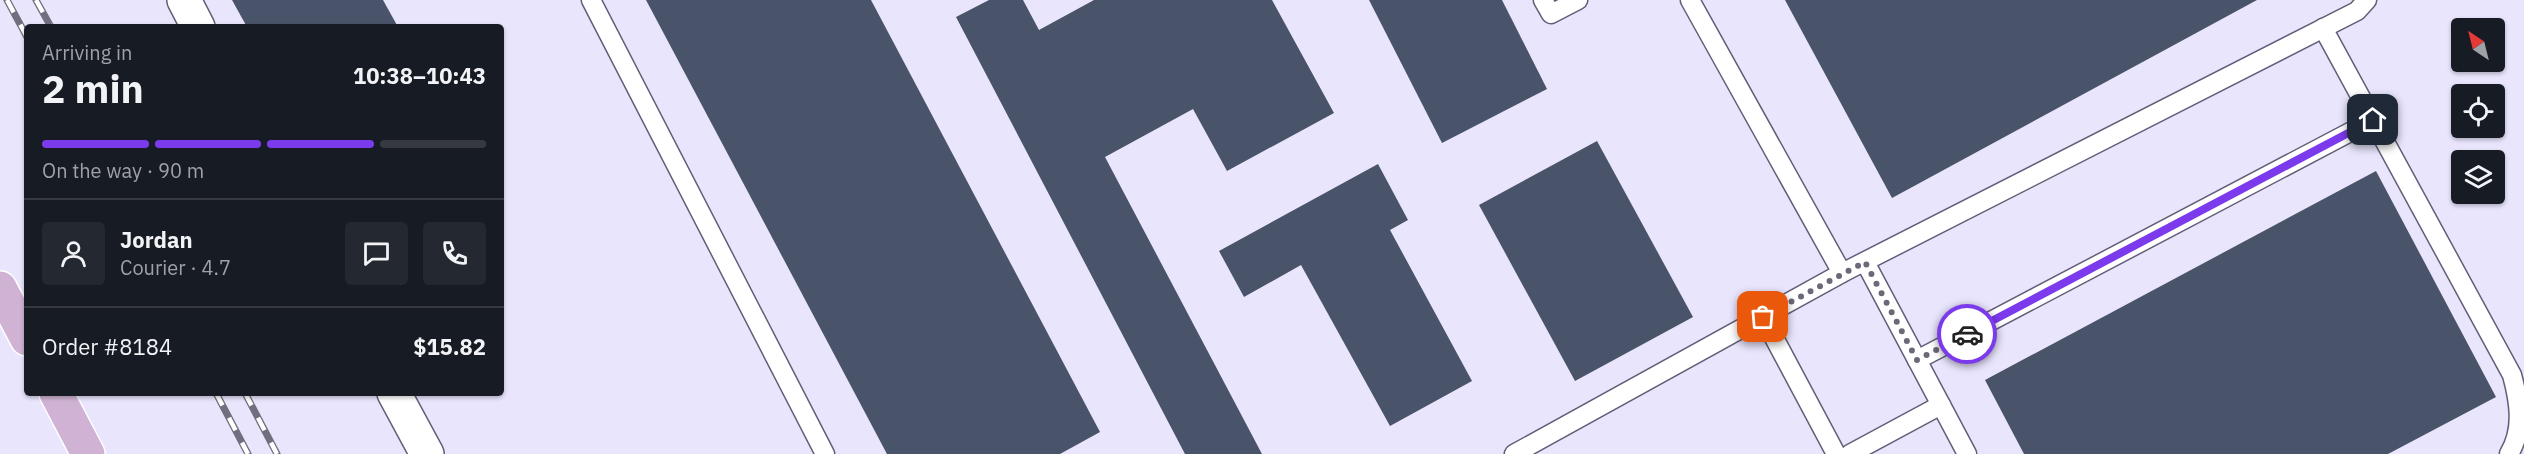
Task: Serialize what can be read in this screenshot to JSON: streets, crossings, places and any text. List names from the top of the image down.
{
  "north": "top left",
  "page": {
    "heading": ["2 min", "Arriving in", "10:38–10:43"],
    "panel": [
      "Jordan",
      "Courier · 4.7",
      "Order #8184",
      "$15.82"
    ],
    "bar": "On the way · 90 m"
  }
}
